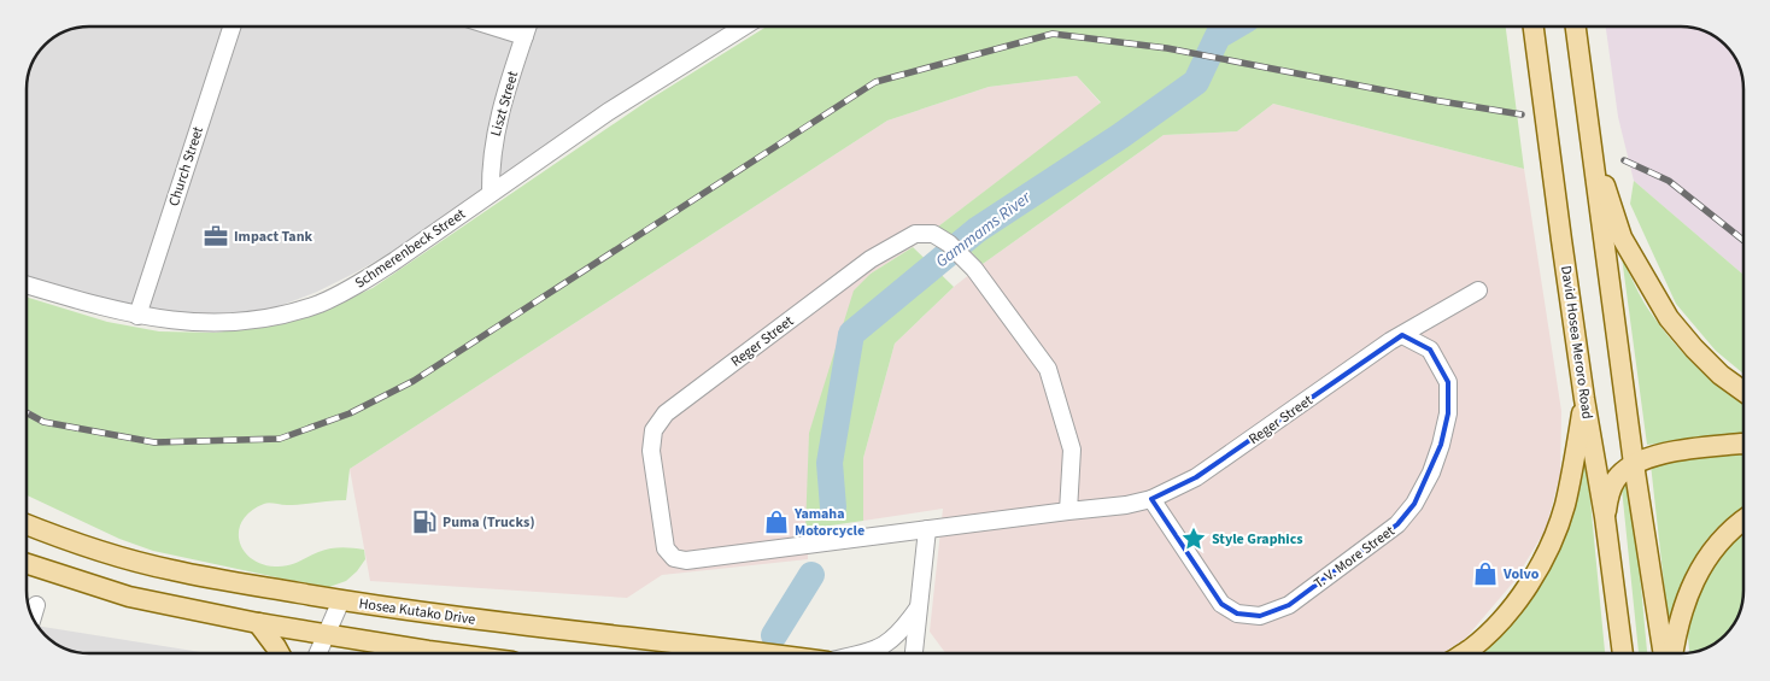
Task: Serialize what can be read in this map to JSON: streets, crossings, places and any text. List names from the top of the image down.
{
  "streets": {
    "main road": ["David Hosea Meroro Road", "Hosea Kutako Drive"],
    "street": [
      "Liszt Street",
      "Church Street",
      "Schmerenbeck Street",
      "Reger Street",
      "T. V. More Street"
    ]
  },
  "crossings": [
    ["Liszt Street", "Schmerenbeck Street"],
    ["Church Street", "Schmerenbeck Street"],
    ["Reger Street", "T. V. More Street"]
  ],
  "water": ["Gammams River"],
  "places": {
    "office": ["Impact Tank"],
    "fuel station": ["Puma (Trucks)"],
    "shop": ["Yamaha Motorcycle", "Volvo"],
    "place": ["Style Graphics"]
  }
}
